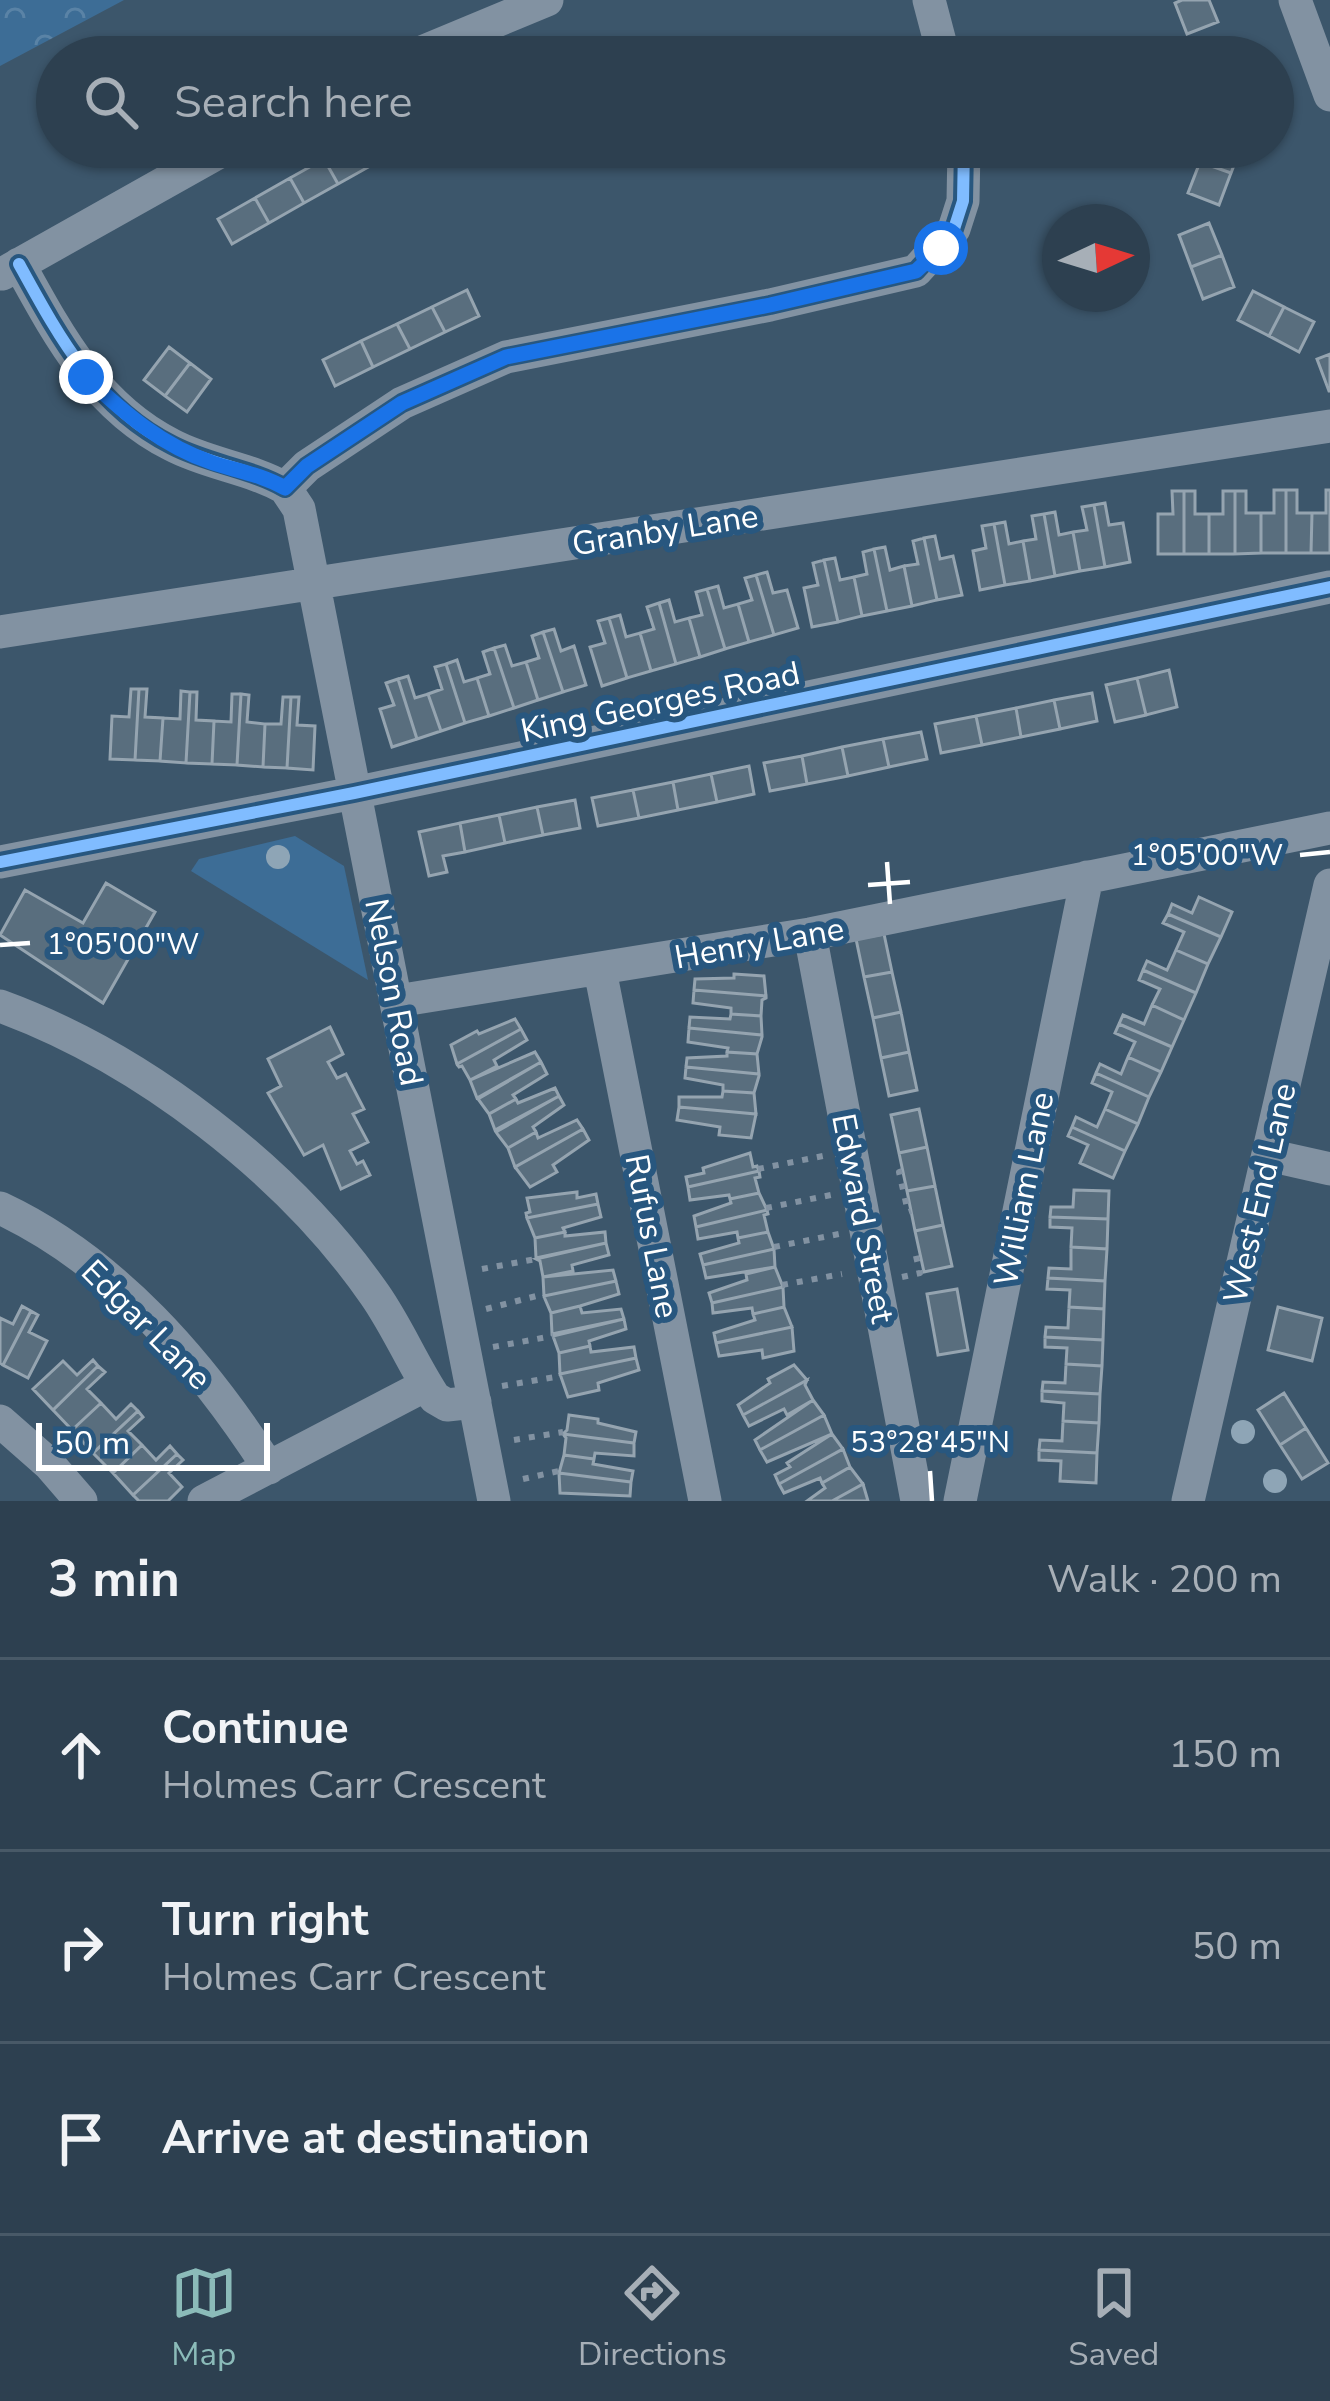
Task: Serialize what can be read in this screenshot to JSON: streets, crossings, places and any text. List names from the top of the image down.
{
  "streets": {
    "street": [
      "Granby Lane",
      "King Georges Road",
      "Henry Lane",
      "Nelson Road",
      "William Lane",
      "West End Lane",
      "Edward Street",
      "Rufus Lane",
      "Edgar Lane"
    ]
  },
  "crossings": [
    ["Granby Lane", "Nelson Road"],
    ["King Georges Road", "Nelson Road"],
    ["Henry Lane", "Nelson Road"],
    ["Henry Lane", "William Lane"],
    ["Henry Lane", "Edward Street"],
    ["Henry Lane", "Rufus Lane"]
  ],
  "scale_bar": "50 m",
  "north": "right",
  "page": {
    "search": "Search here",
    "scale": "50 m",
    "heading": ["3 min", "Walk · 200 m"],
    "list": [
      ["Continue", "Holmes Carr Crescent", "150 m"],
      ["Turn right", "Holmes Carr Crescent", "50 m"],
      "Arrive at destination"
    ],
    "nav": ["Map", "Directions", "Saved"]
  },
  "coordinates": ["1°05'00\"W", "53°28'45\"N"]
}
